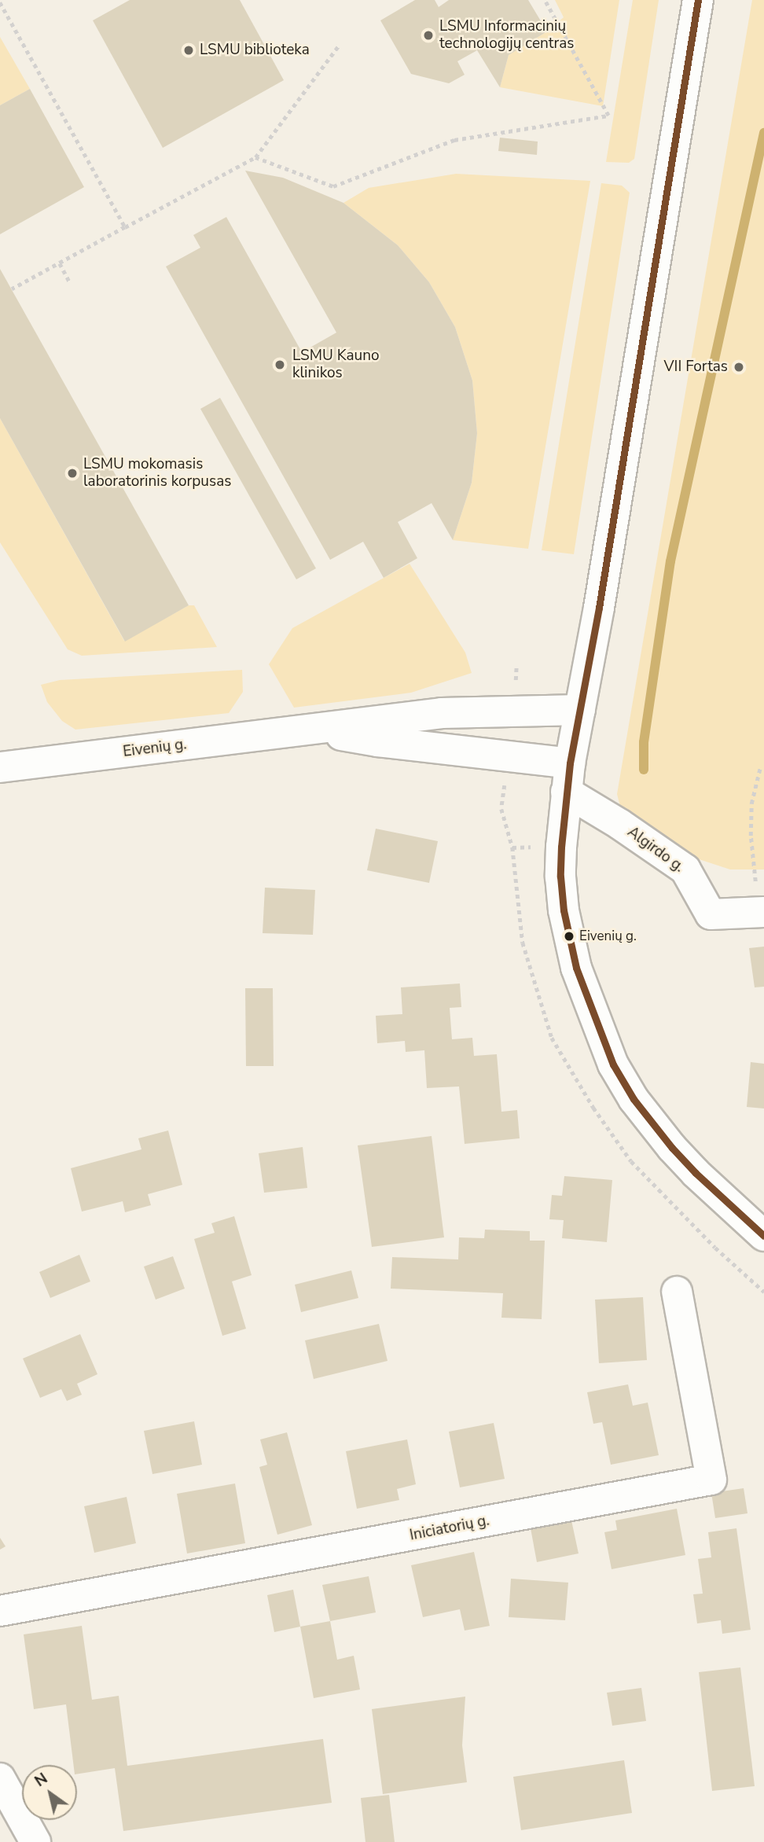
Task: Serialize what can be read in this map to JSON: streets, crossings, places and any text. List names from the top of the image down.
{
  "streets": {
    "street": ["Eivenių g.", "Algirdo g.", "Iniciatorių g."]
  },
  "crossings": [
    ["Eivenių g.", "Algirdo g."]
  ],
  "places": [
    "LSMU Informacinių technologijų centras",
    "LSMU biblioteka",
    "LSMU Kauno klinikos",
    "VII Fortas",
    "LSMU mokomasis laboratorinis korpusas",
    "Eivenių g."
  ],
  "north": "top left"
}
